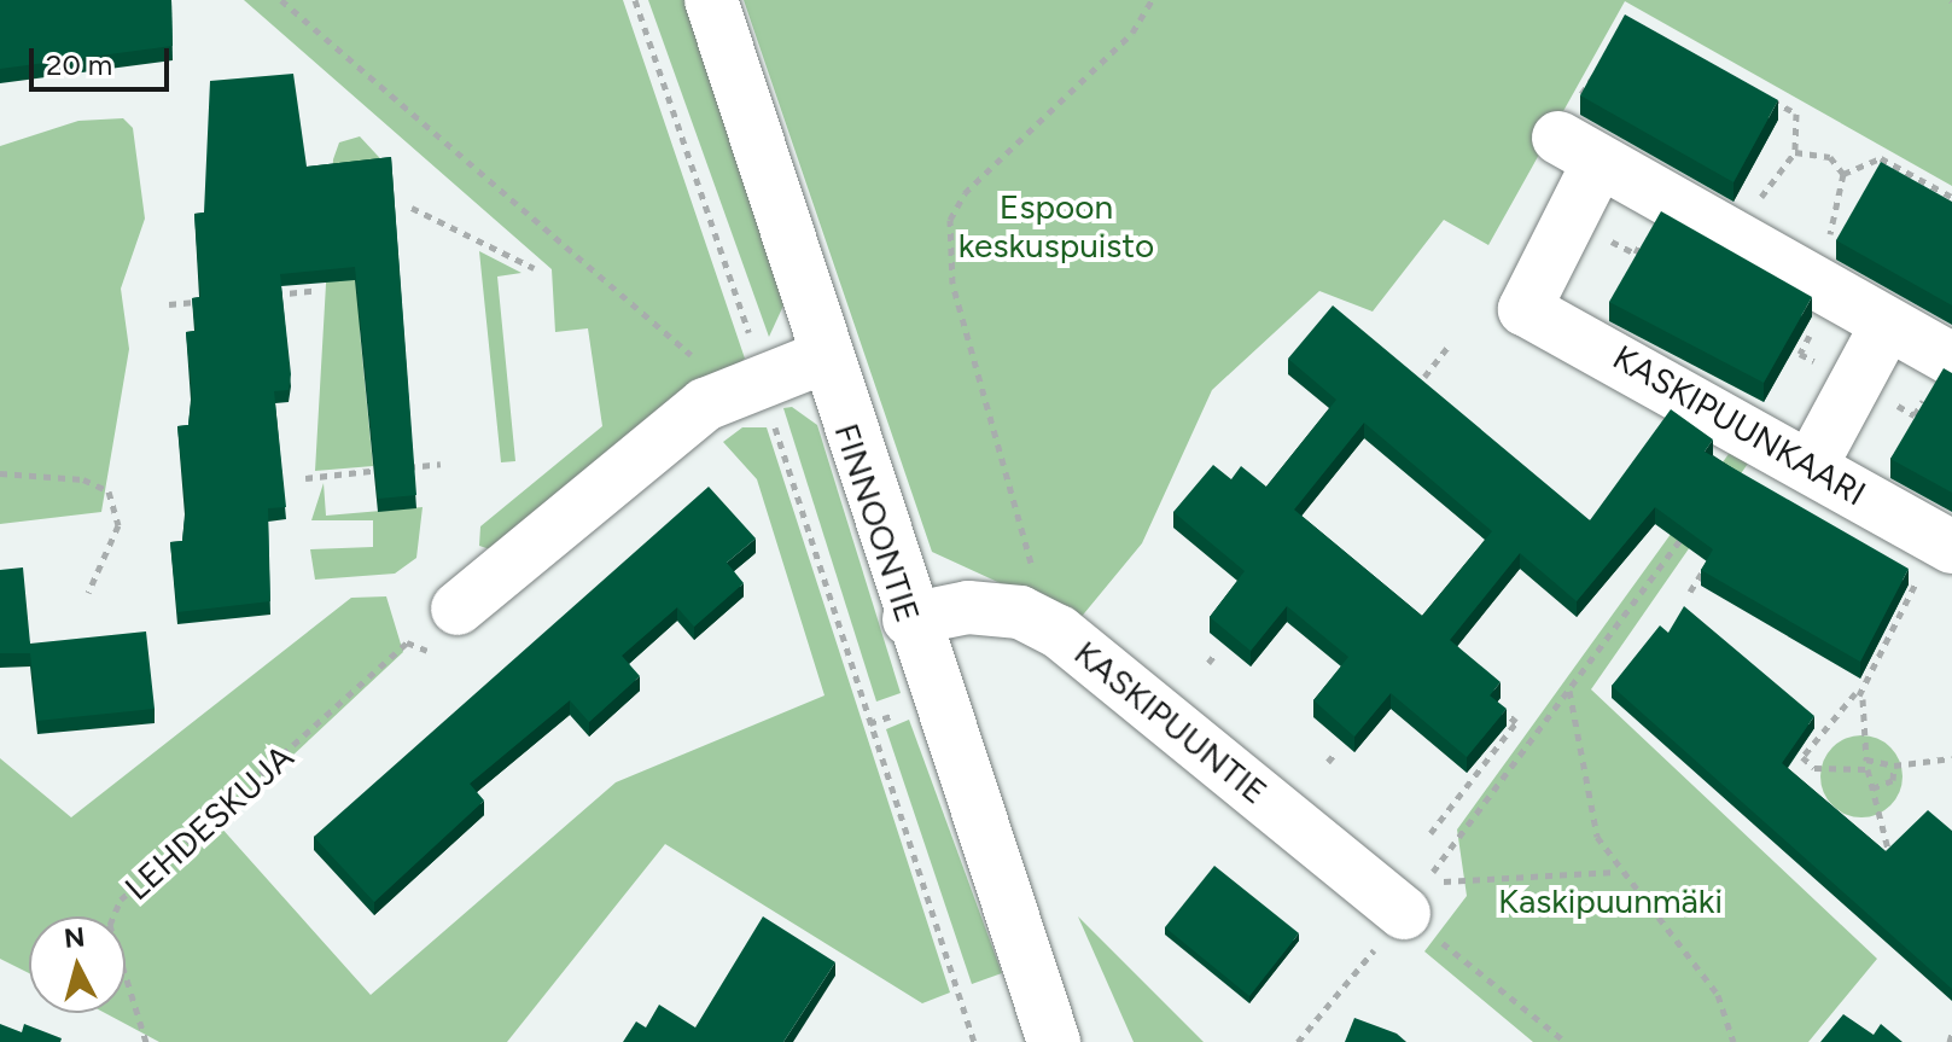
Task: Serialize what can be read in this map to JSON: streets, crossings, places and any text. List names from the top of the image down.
{
  "streets": {
    "street": ["KASKIPUUNKAARI", "FINNOONTIE", "KASKIPUUNTIE"],
    "path": ["LEHDESKUJA"]
  },
  "crossings": [
    ["FINNOONTIE", "KASKIPUUNTIE"]
  ],
  "parks": ["Espoon keskuspuisto", "Kaskipuunmäki"],
  "scale_bar": "20 m",
  "north": "top"
}
